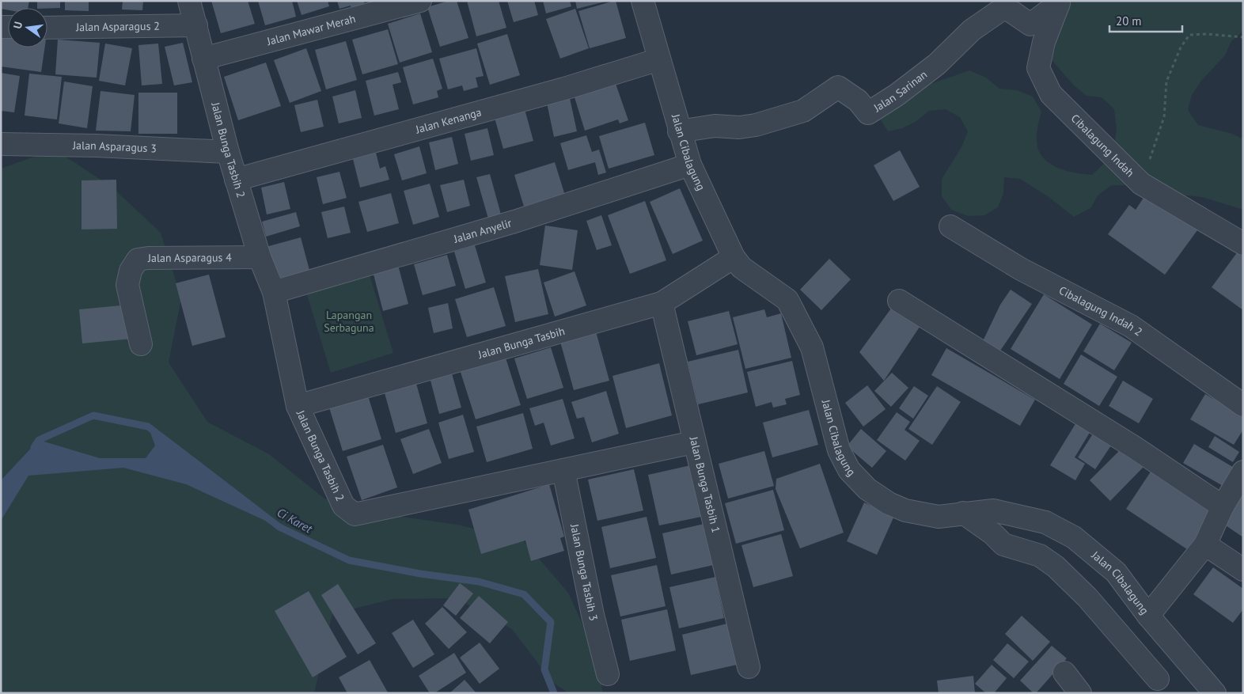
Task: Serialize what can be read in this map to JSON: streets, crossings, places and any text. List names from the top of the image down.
{
  "streets": {
    "street": [
      "Jalan Asparagus 2",
      "Jalan Mawar Merah",
      "Jalan Sarinan",
      "Jalan Kenanga",
      "Cibalagung Indah",
      "Jalan Asparagus 3",
      "Jalan Bunga Tasbih 2",
      "Jalan Cibalagung",
      "Jalan Anyelir",
      "Jalan Asparagus 4",
      "Cibalagung Indah 2",
      "Jalan Bunga Tasbih",
      "Jalan Bunga Tasbih 1",
      "Jalan Bunga Tasbih 3"
    ]
  },
  "crossings": [
    ["Jalan Asparagus 2", "Jalan Bunga Tasbih 2"],
    ["Jalan Mawar Merah", "Jalan Bunga Tasbih 2"],
    ["Jalan Sarinan", "Cibalagung Indah"],
    ["Jalan Sarinan", "Jalan Cibalagung"],
    ["Jalan Kenanga", "Jalan Bunga Tasbih 2"],
    ["Jalan Kenanga", "Jalan Cibalagung"],
    ["Jalan Asparagus 3", "Jalan Bunga Tasbih 2"],
    ["Jalan Bunga Tasbih 2", "Jalan Anyelir"],
    ["Jalan Bunga Tasbih 2", "Jalan Asparagus 4"],
    ["Jalan Bunga Tasbih 2", "Jalan Bunga Tasbih"],
    ["Jalan Bunga Tasbih 2", "Jalan Bunga Tasbih 1"],
    ["Jalan Bunga Tasbih 2", "Jalan Bunga Tasbih 3"],
    ["Jalan Cibalagung", "Jalan Anyelir"],
    ["Jalan Cibalagung", "Jalan Bunga Tasbih"],
    ["Jalan Bunga Tasbih", "Jalan Bunga Tasbih 1"]
  ],
  "water": ["Ci Karet"],
  "parks": ["Lapangan Serbaguna"],
  "scale_bar": "20 m",
  "north": "left"
}
